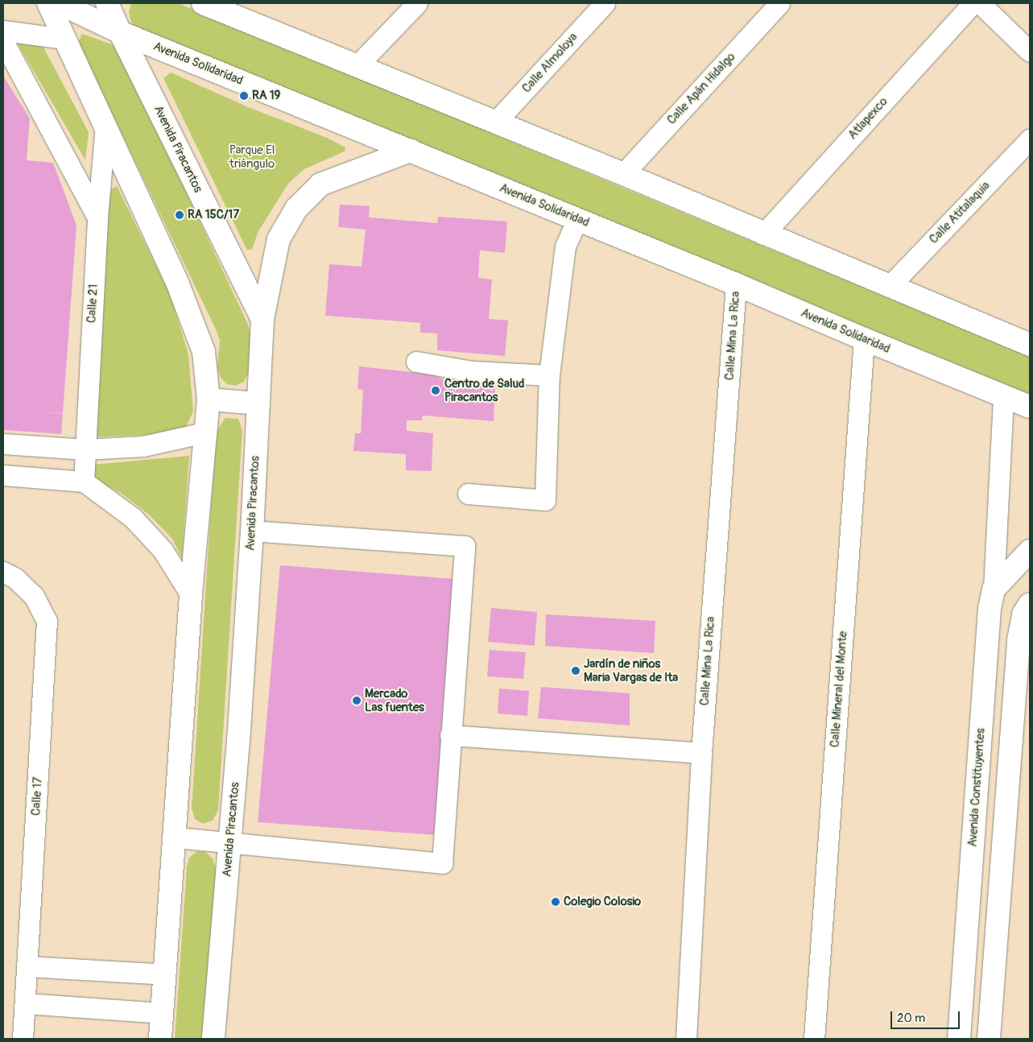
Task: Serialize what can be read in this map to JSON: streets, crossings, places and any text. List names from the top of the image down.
{
  "streets": {
    "street": [
      "Calle Almoloya",
      "Avenida Solidaridad",
      "Calle Apán Hidalgo",
      "Atlapexco",
      "Avenida Piracantos",
      "Calle Atitalaquia",
      "Calle 21",
      "Calle Mina La Rica",
      "Calle Mineral del Monte",
      "Avenida Constituyentes",
      "Calle 17"
    ]
  },
  "crossings": [
    ["Avenida Solidaridad", "Avenida Piracantos"],
    ["Avenida Solidaridad", "Calle Mina La Rica"],
    ["Avenida Solidaridad", "Calle Mineral del Monte"]
  ],
  "parks": ["Parque El triángulo"],
  "places": [
    "RA 19",
    "RA 15C/17",
    "Centro de Salud Piracantos",
    "Jardín de niños Maria Vargas de Ita",
    "Mercado Las fuentes",
    "Colegio Colosio"
  ],
  "scale_bar": "20 m"
}
